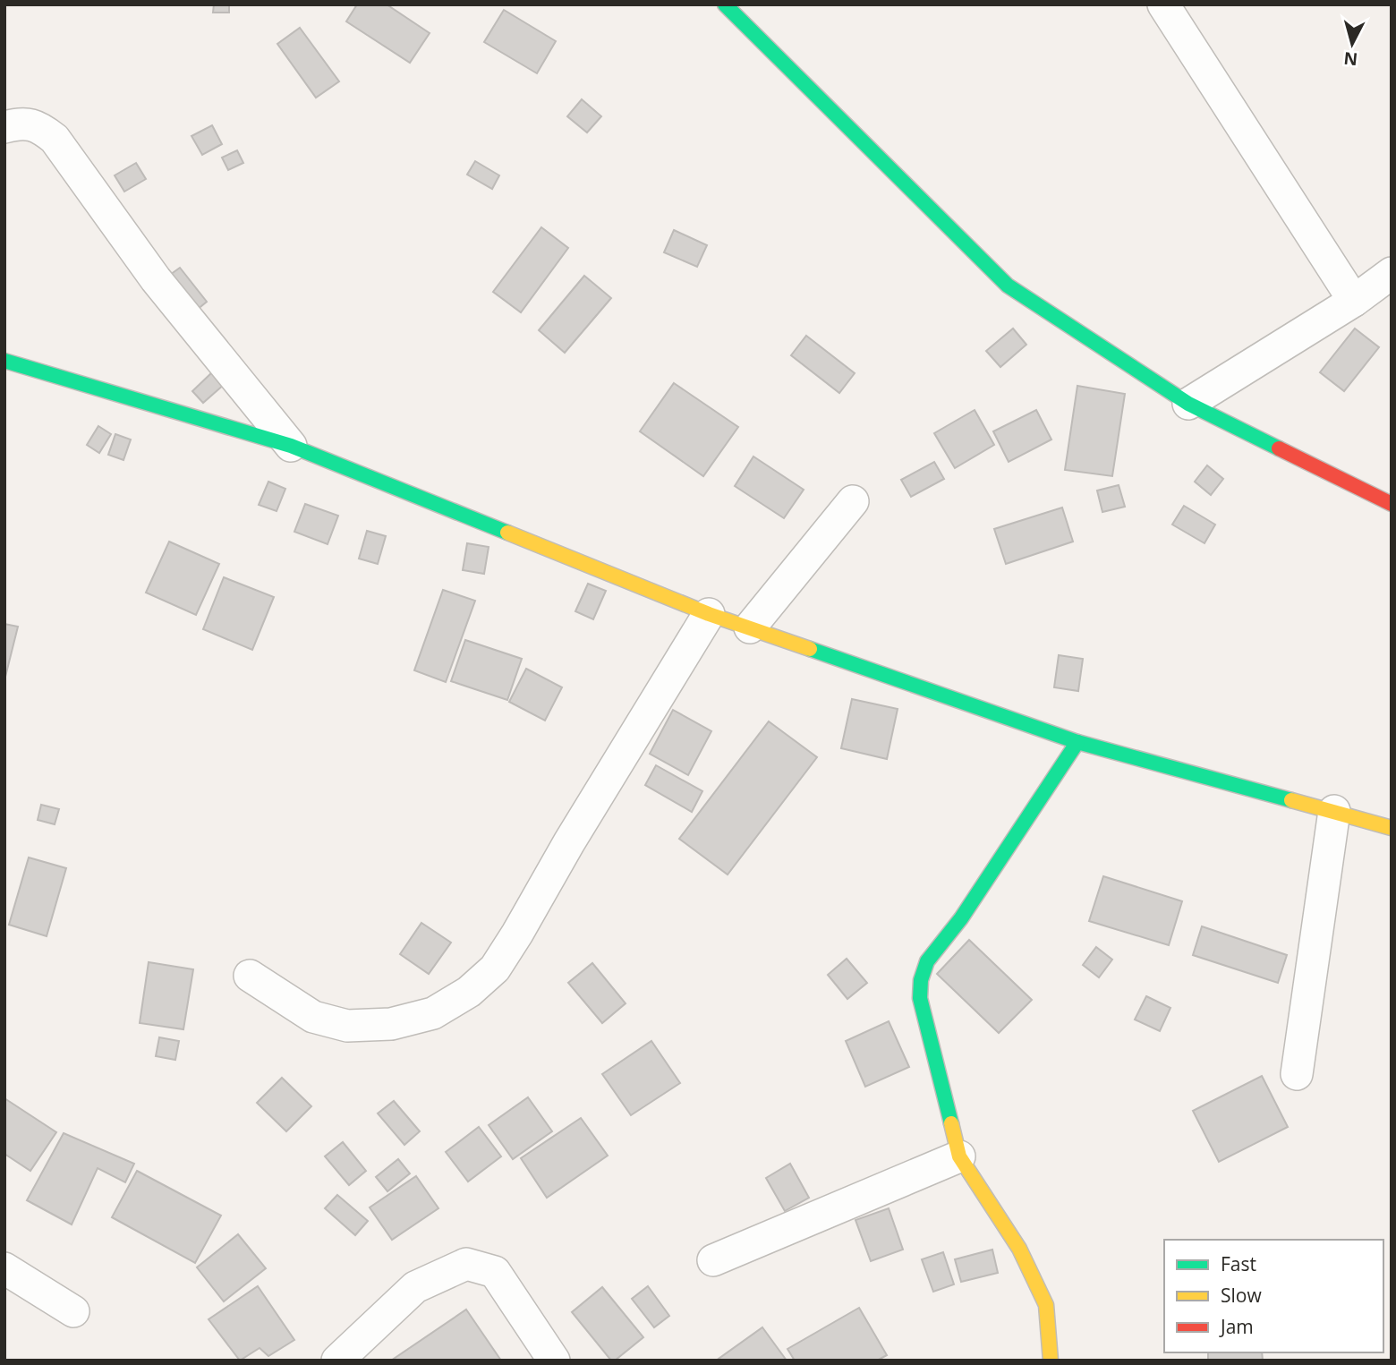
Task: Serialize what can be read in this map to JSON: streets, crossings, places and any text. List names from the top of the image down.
{
  "legend": ["Fast", "Slow", "Jam"],
  "north": "bottom"
}
